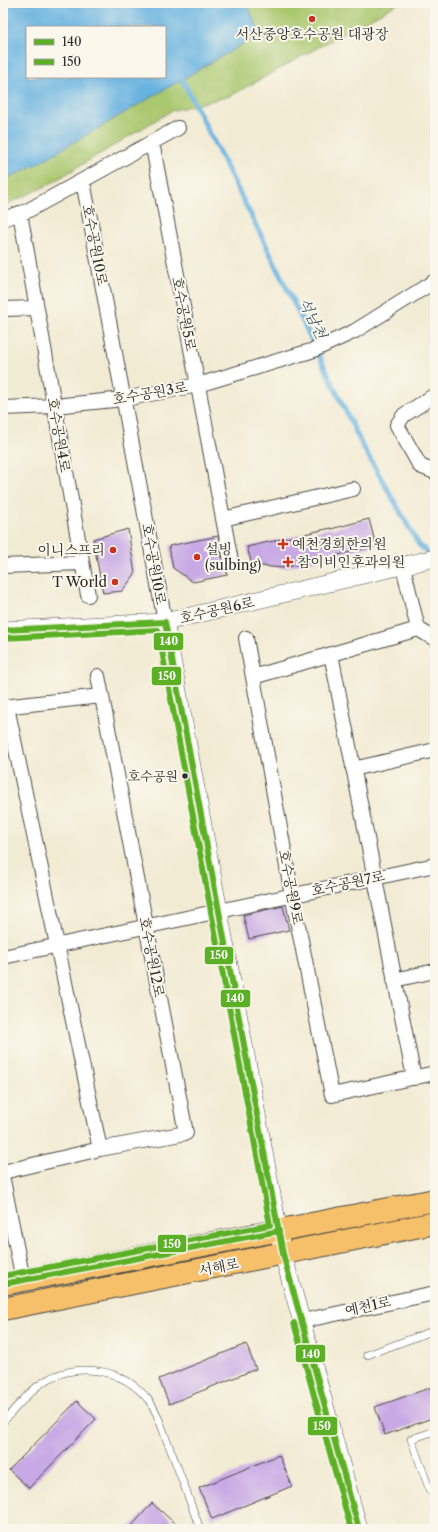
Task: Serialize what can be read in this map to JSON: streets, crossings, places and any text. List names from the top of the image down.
{
  "streets": {
    "main road": ["서해로"],
    "street": [
      "호수공원10로",
      "호수공원5로",
      "호수공원3로",
      "호수공원4로",
      "호수공원6로",
      "호수공원7로",
      "호수공원9로",
      "호수공원12로",
      "예천1로"
    ]
  },
  "crossings": [
    ["호수공원10로", "호수공원3로"],
    ["호수공원10로", "호수공원6로"],
    ["호수공원10로", "호수공원7로"],
    ["호수공원10로", "서해로"],
    ["호수공원5로", "호수공원3로"],
    ["호수공원3로", "호수공원4로"],
    ["호수공원7로", "호수공원9로"],
    ["호수공원7로", "호수공원12로"]
  ],
  "water": ["석남천"],
  "places": {
    "other": [
      "서산중앙호수공원 대광장",
      "이니스프리",
      "설빙 (sulbing)",
      "T World",
      "호수공원"
    ],
    "health": ["예천경희한의원", "참이비인후과의원"]
  },
  "lines": ["transit line 140", "transit line 150"],
  "legend": ["140", "150"]
}
